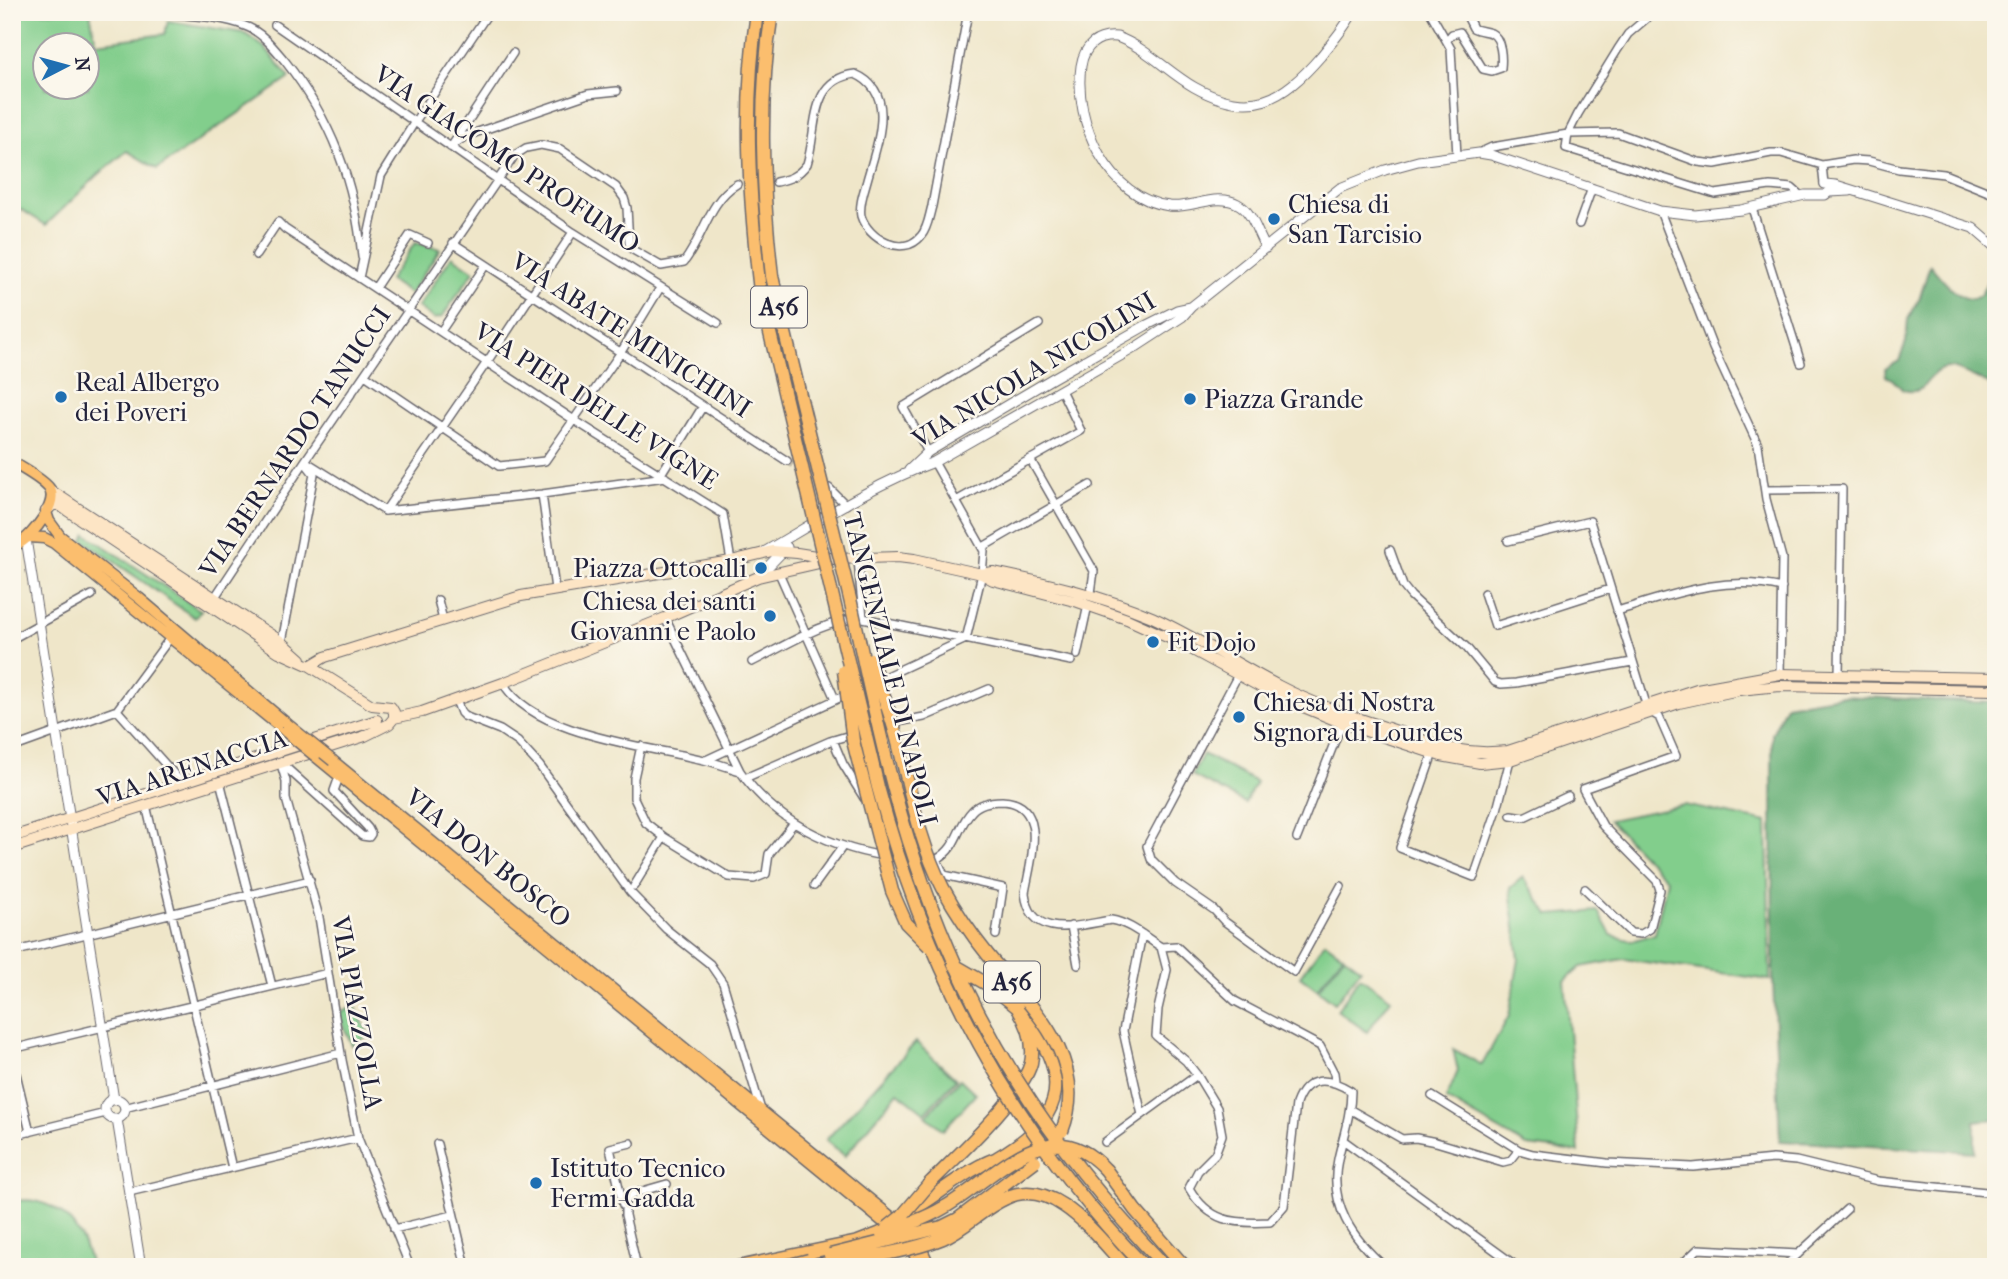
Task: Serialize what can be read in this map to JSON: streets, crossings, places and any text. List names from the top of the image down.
{
  "streets": {
    "highway": ["A56", "TANGENZIALE DI NAPOLI"],
    "main road": ["VIA ARENACCIA", "VIA DON BOSCO"],
    "street": [
      "VIA GIACOMO PROFUMO",
      "VIA ABATE MINICHINI",
      "VIA NICOLA NICOLINI",
      "VIA PIER DELLE VIGNE",
      "VIA BERNARDO TANUCCI",
      "VIA PIAZZOLLA"
    ]
  },
  "crossings": [
    ["VIA GIACOMO PROFUMO", "VIA BERNARDO TANUCCI"],
    ["A56", "TANGENZIALE DI NAPOLI"],
    ["VIA ABATE MINICHINI", "VIA BERNARDO TANUCCI"],
    ["VIA PIER DELLE VIGNE", "VIA BERNARDO TANUCCI"],
    ["VIA ARENACCIA", "VIA PIAZZOLLA"]
  ],
  "places": [
    "Chiesa di San Tarcisio",
    "Real Albergo dei Poveri",
    "Piazza Grande",
    "Piazza Ottocalli",
    "Chiesa dei santi Giovanni e Paolo",
    "Fit Dojo",
    "Chiesa di Nostra Signora di Lourdes",
    "Istituto Tecnico Fermi-Gadda"
  ],
  "north": "right"
}
